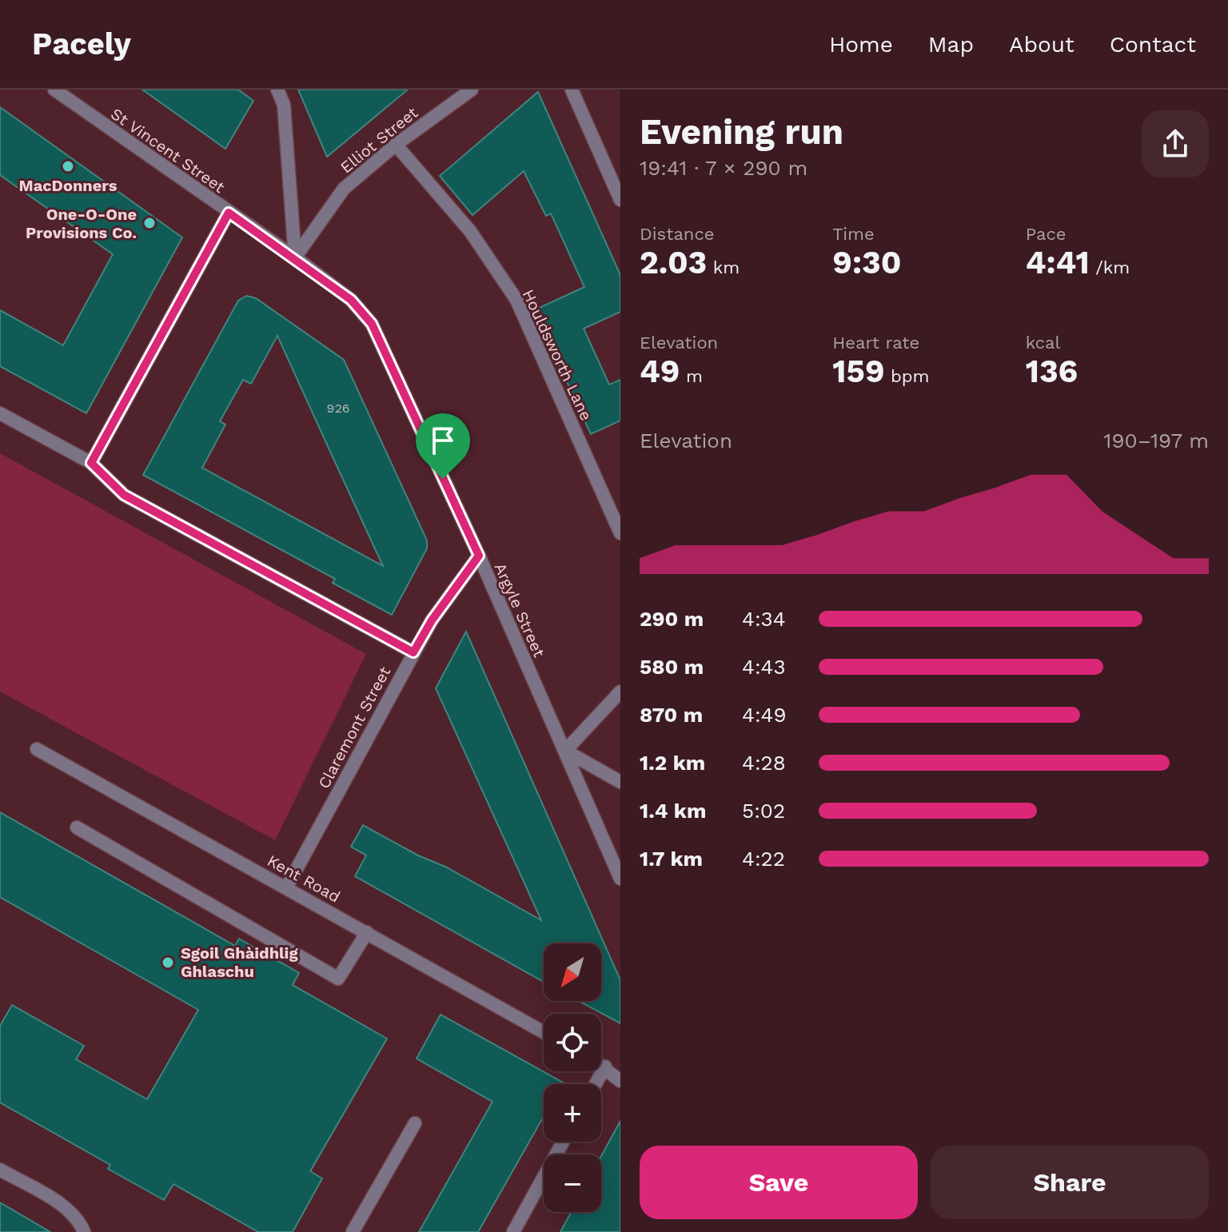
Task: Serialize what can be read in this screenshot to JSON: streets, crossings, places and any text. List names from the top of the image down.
{
  "streets": {
    "street": [
      "Elliot Street",
      "St Vincent Street",
      "Houldsworth Lane",
      "Argyle Street",
      "Claremont Street",
      "Kent Road"
    ]
  },
  "crossings": [
    ["Elliot Street", "St Vincent Street"],
    ["Elliot Street", "Houldsworth Lane"],
    ["Elliot Street", "Argyle Street"],
    ["St Vincent Street", "Argyle Street"],
    ["Argyle Street", "Claremont Street"],
    ["Claremont Street", "Kent Road"]
  ],
  "places": ["MacDonners", "One-O-One Provisions Co.", "Sgoil Ghàidhlig Ghlaschu"],
  "house_numbers": ["926"],
  "north": "bottom left",
  "page": {
    "header": "Pacely",
    "nav": [
      "Home",
      "Map",
      "About",
      "Contact"
    ],
    "heading": ["Evening run", "19:41 · 7 × 290 m"],
    "stats": [
      ["Distance", "2.03 km"],
      ["Time", "9:30"],
      ["Pace", "4:41 /km"],
      ["Elevation", "49 m"],
      ["Heart rate", "159 bpm"],
      ["kcal", "136"]
    ],
    "chart": ["Elevation", "190–197 m"],
    "list": [
      {
        "name": "290 m",
        "note": "4:34"
      },
      {
        "name": "580 m",
        "note": "4:43"
      },
      {
        "name": "870 m",
        "note": "4:49"
      },
      {
        "name": "1.2 km",
        "note": "4:28"
      },
      {
        "name": "1.4 km",
        "note": "5:02"
      },
      {
        "name": "1.7 km",
        "note": "4:22"
      }
    ],
    "map_buttons": ["+", "−"],
    "buttons": ["Save", "Share"]
  }
}
